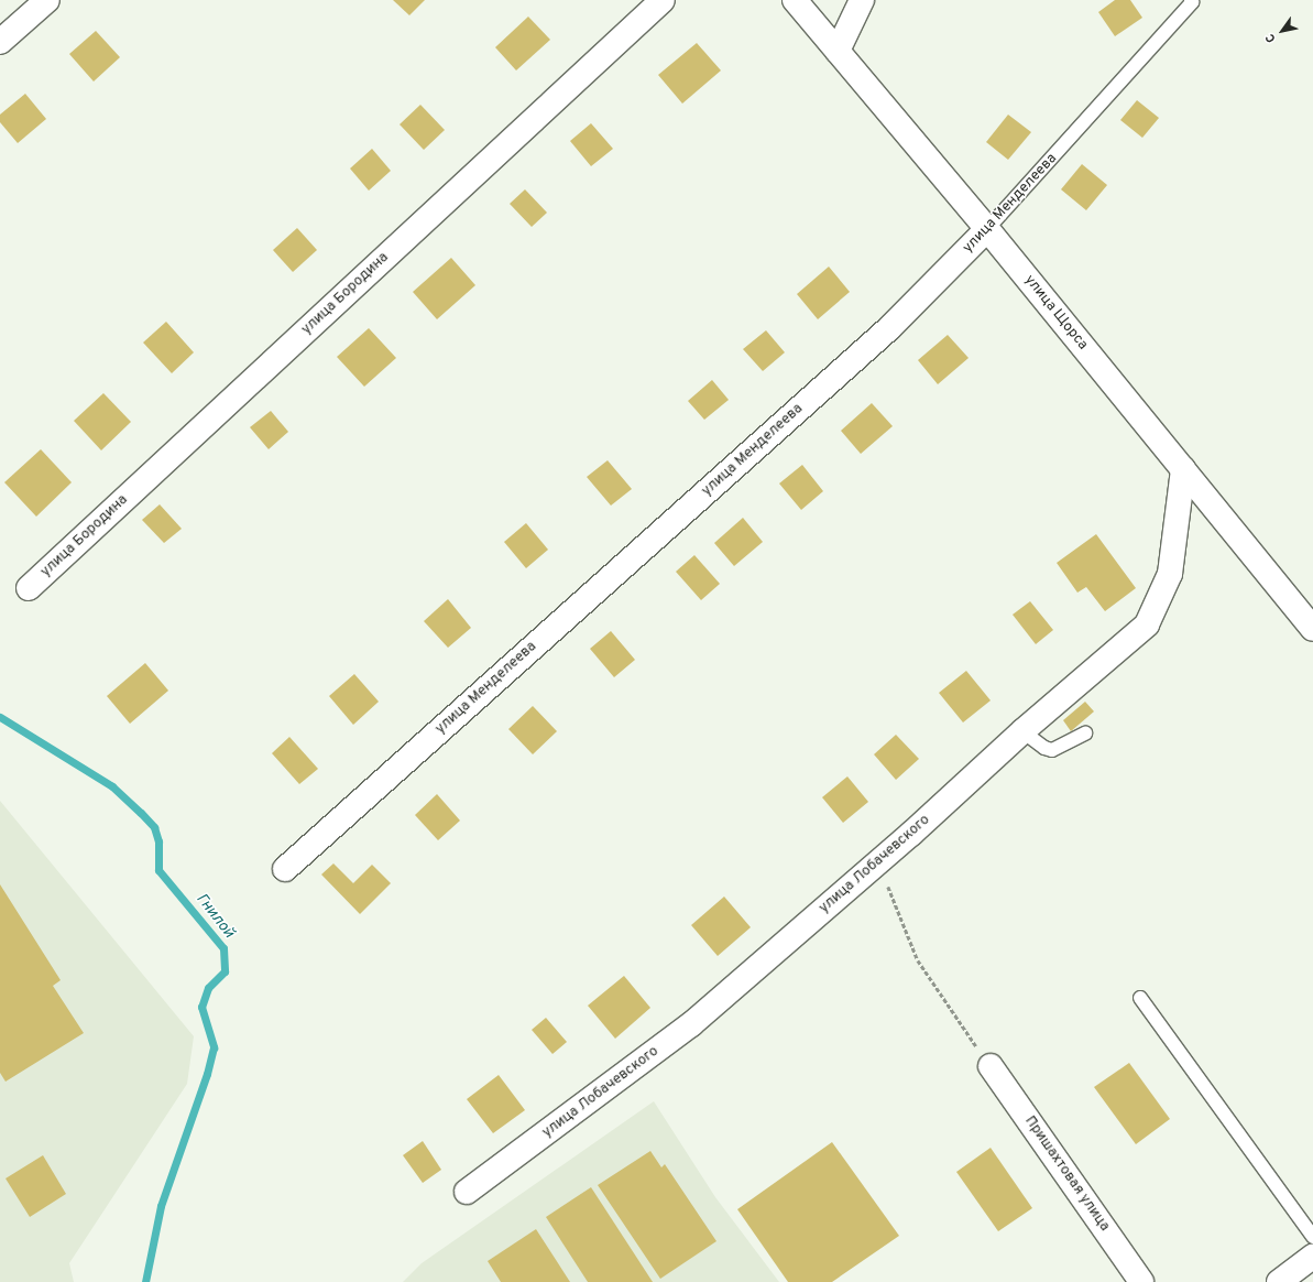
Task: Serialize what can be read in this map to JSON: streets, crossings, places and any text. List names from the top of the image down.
{
  "streets": {
    "street": [
      "улица Менделеева",
      "улица Бородина",
      "улица Щорса",
      "улица Лобачевского",
      "Пришахтовая улица"
    ]
  },
  "crossings": [
    ["улица Менделеева", "улица Щорса"],
    ["улица Щорса", "улица Лобачевского"]
  ],
  "water": ["Гнилой"],
  "north": "bottom left"
}
